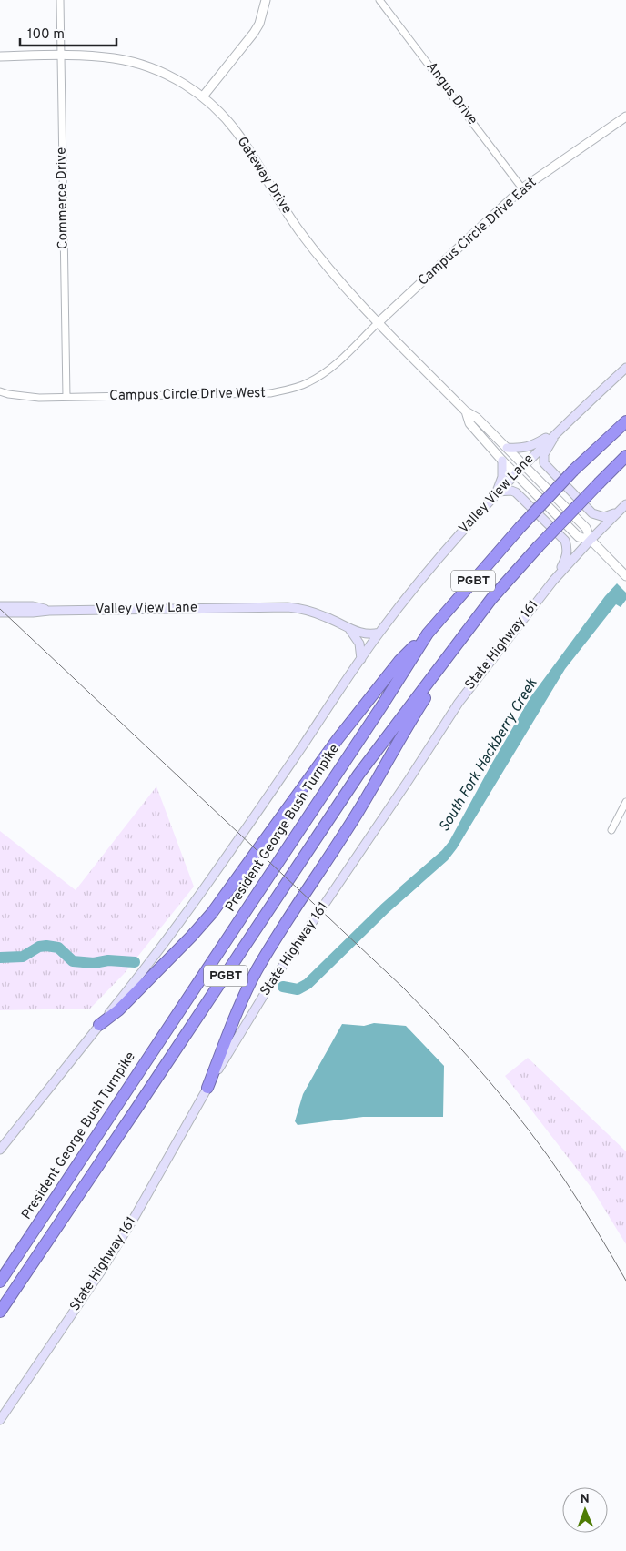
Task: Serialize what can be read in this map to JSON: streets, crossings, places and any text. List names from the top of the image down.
{
  "streets": {
    "highway": ["PGBT", "President George Bush Turnpike"],
    "main road": ["Valley View Lane", "State Highway 161"],
    "street": [
      "Angus Drive",
      "Gateway Drive",
      "Commerce Drive",
      "Campus Circle Drive East",
      "Campus Circle Drive West"
    ]
  },
  "crossings": [
    ["Angus Drive", "Campus Circle Drive East"],
    ["Gateway Drive", "Commerce Drive"],
    ["Gateway Drive", "Campus Circle Drive East"],
    ["Gateway Drive", "Campus Circle Drive West"],
    ["Gateway Drive", "Valley View Lane"],
    ["Gateway Drive", "State Highway 161"],
    ["Commerce Drive", "Campus Circle Drive West"],
    ["Campus Circle Drive East", "Campus Circle Drive West"]
  ],
  "water": ["South Fork Hackberry Creek"],
  "scale_bar": "100 m",
  "north": "top"
}
